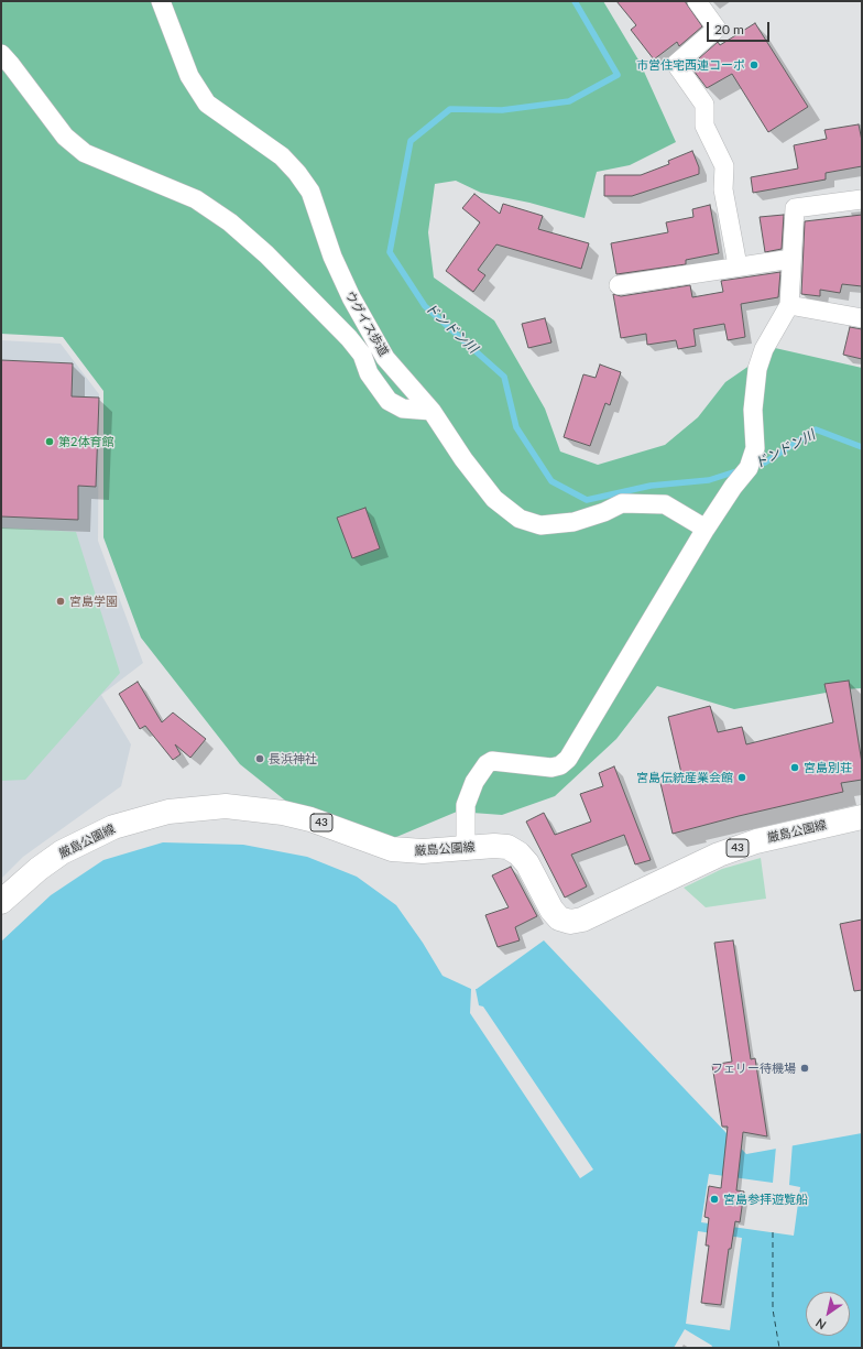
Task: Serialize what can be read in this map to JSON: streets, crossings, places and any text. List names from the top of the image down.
{
  "streets": {
    "main road": ["43", "厳島公園線"],
    "street": ["ウグイス歩道"]
  },
  "water": ["ドンドン川"],
  "places": [
    "市営住宅西連コーポ",
    "第2体育館",
    "宮島学園",
    "長浜神社",
    "宮島別荘",
    "宮島伝統産業会館",
    "フェリー待機場",
    "宮島参拝遊覧船"
  ],
  "scale_bar": "20 m",
  "north": "bottom left"
}
